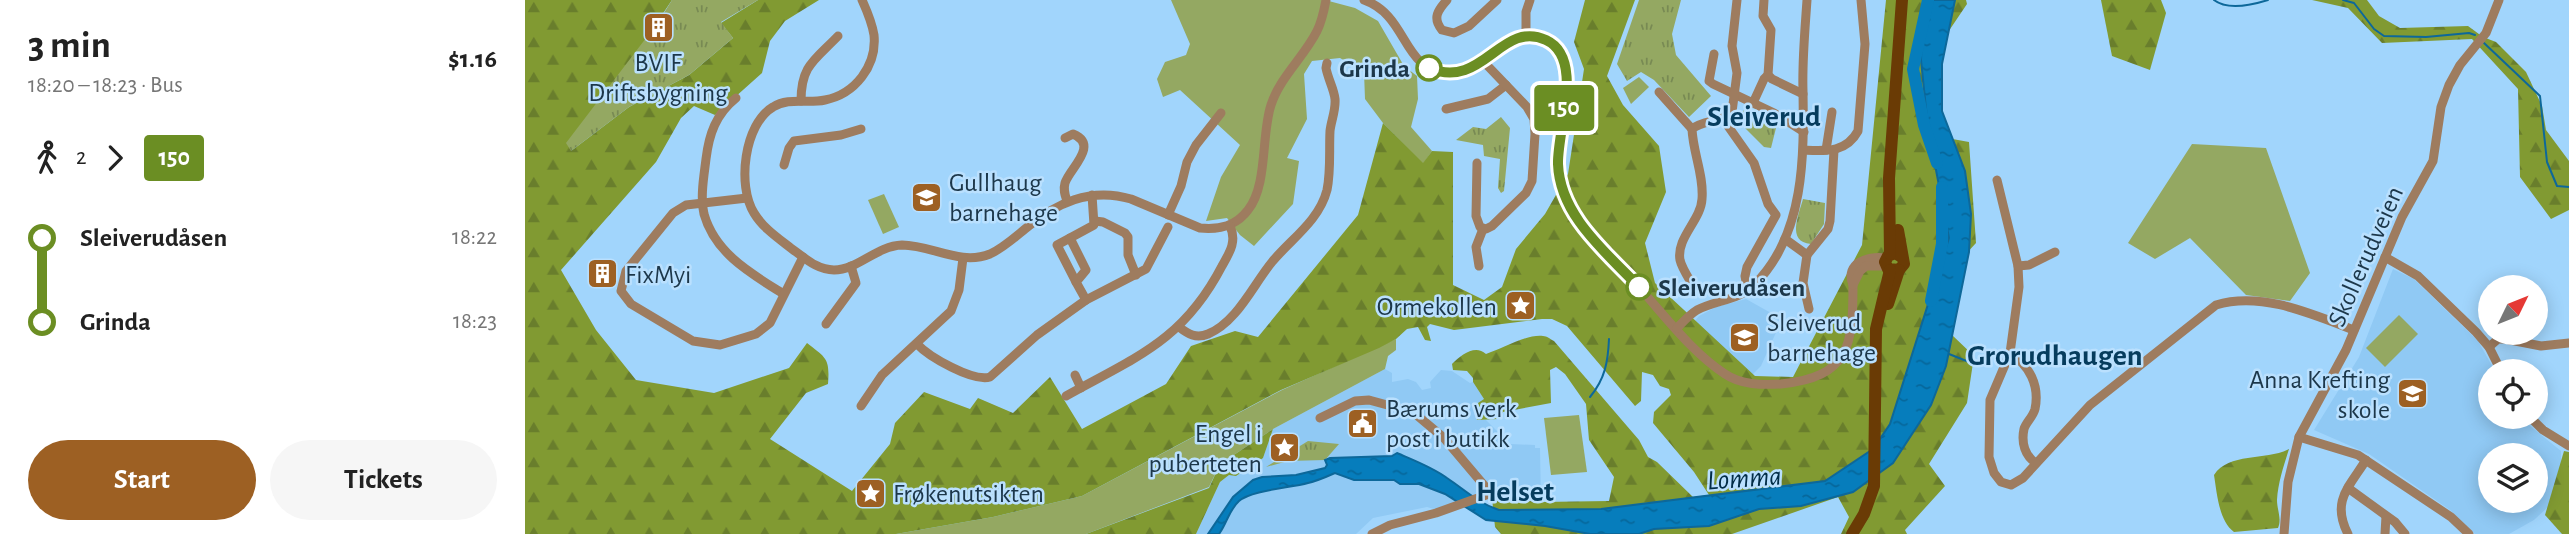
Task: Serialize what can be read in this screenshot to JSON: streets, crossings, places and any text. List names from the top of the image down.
{
  "streets": {
    "street": ["Skollerudveien"]
  },
  "districts": ["Sleiverud", "Grorudhaugen", "Helset"],
  "water": ["Lomma"],
  "places": {
    "building": ["BVIF Driftsbygning", "FixMyi"],
    "other": ["Grinda", "Sleiverudåsen"],
    "school or university": ["Gullhaug barnehage", "Sleiverud barnehage", "Anna Krefting skole"],
    "place": ["Ormekollen", "Engel i puberteten", "Frøkenutsikten"],
    "public building": ["Bærums verk post i butikk"]
  },
  "lines": ["bus line 150"],
  "north": "top right",
  "page": {
    "heading": ["3 min", "18:20 – 18:23 · Bus", "$1.16"],
    "on_map": "150",
    "legs": ["2", "150"],
    "list": [
      {
        "name": "Sleiverudåsen",
        "value": "18:22"
      },
      {
        "name": "Grinda",
        "value": "18:23"
      }
    ],
    "buttons": ["Start", "Tickets"]
  }
}
